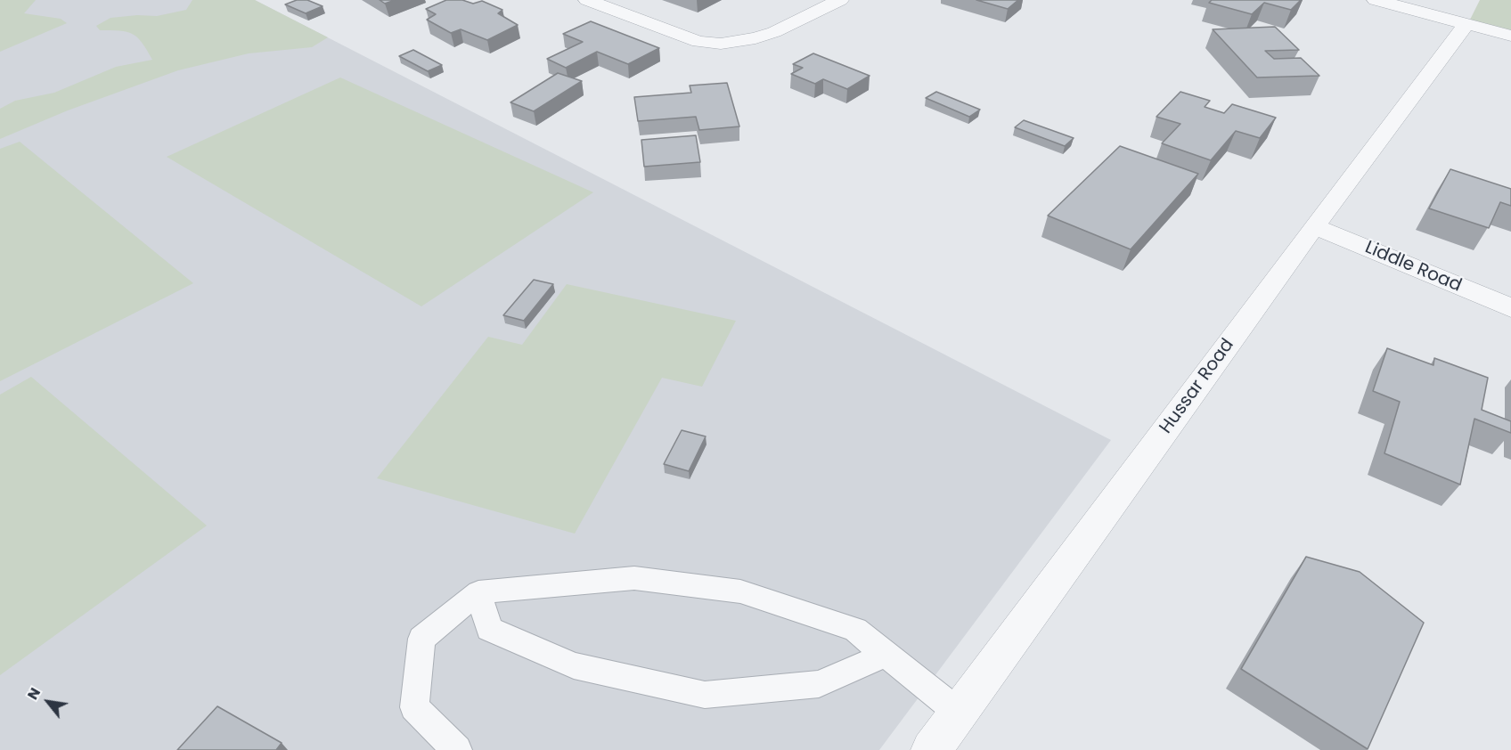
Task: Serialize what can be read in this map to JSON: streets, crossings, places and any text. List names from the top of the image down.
{
  "streets": {
    "street": ["Liddle Road", "Hussar Road"]
  },
  "crossings": [
    ["Liddle Road", "Hussar Road"]
  ],
  "north": "top left"
}
